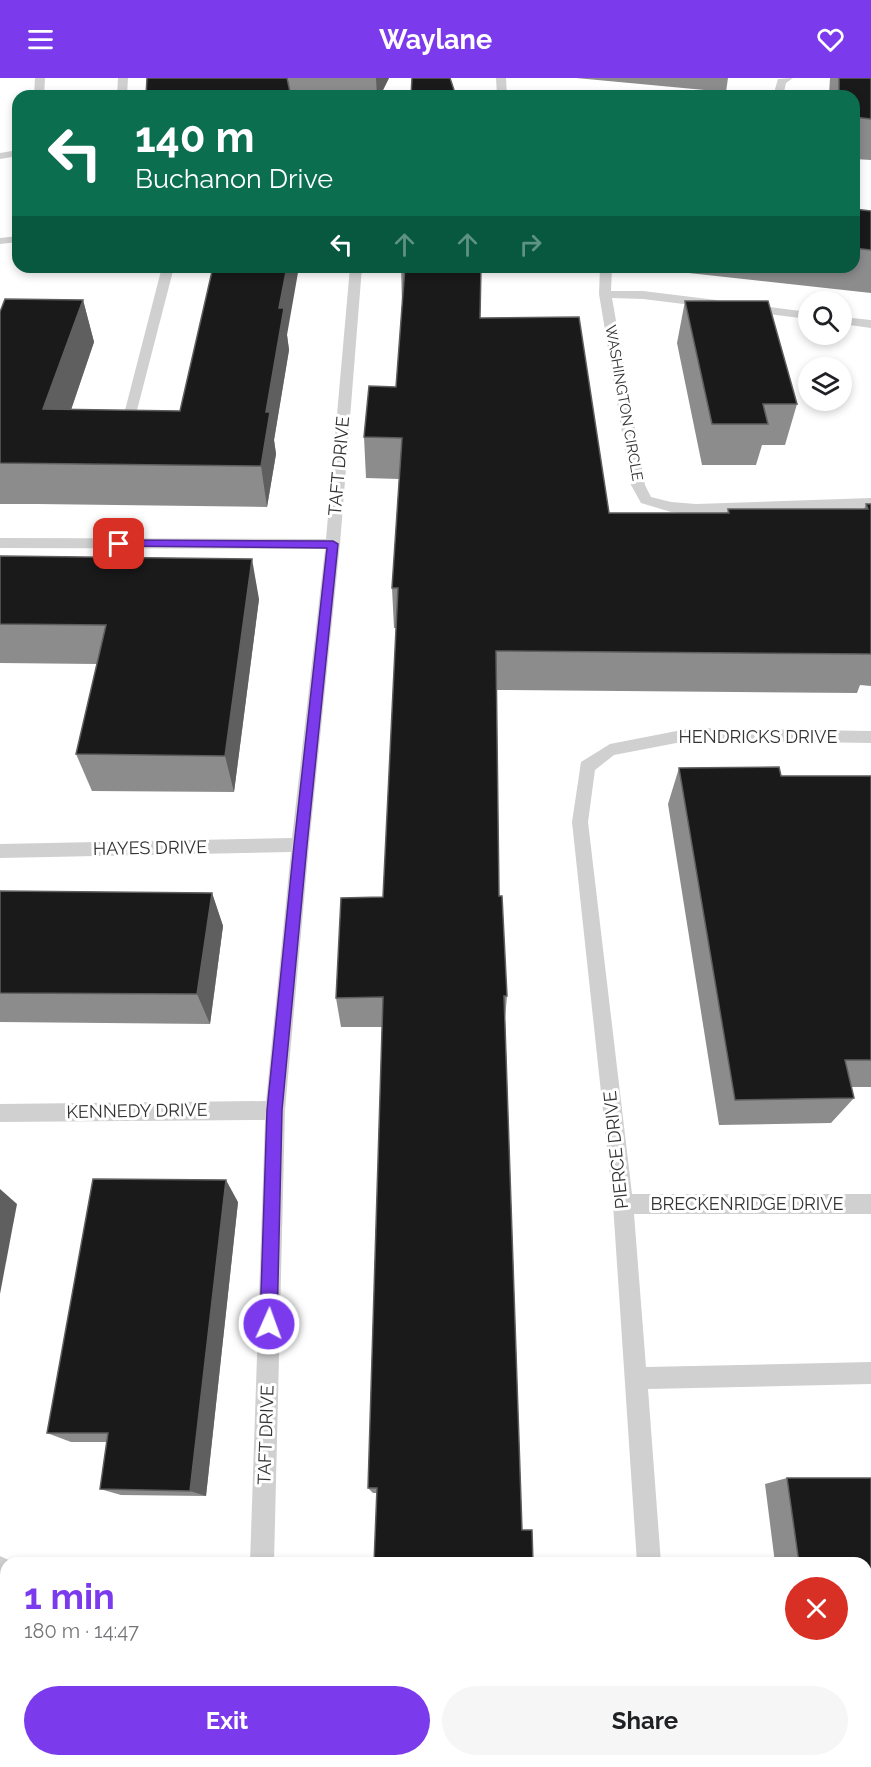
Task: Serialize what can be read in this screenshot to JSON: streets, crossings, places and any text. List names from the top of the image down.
{
  "streets": {
    "lane": [
      "WASHINGTON CIRCLE",
      "TAFT DRIVE",
      "HENDRICKS DRIVE",
      "HAYES DRIVE",
      "KENNEDY DRIVE",
      "PIERCE DRIVE",
      "BRECKENRIDGE DRIVE"
    ]
  },
  "crossings": [
    ["TAFT DRIVE", "HAYES DRIVE"],
    ["TAFT DRIVE", "KENNEDY DRIVE"],
    ["HENDRICKS DRIVE", "PIERCE DRIVE"],
    ["PIERCE DRIVE", "BRECKENRIDGE DRIVE"]
  ],
  "page": {
    "header": "Waylane",
    "turn": ["140 m", "Buchanon Drive"],
    "heading": ["1 min", "180 m · 14:47"],
    "buttons": ["Exit", "Share"]
  }
}
